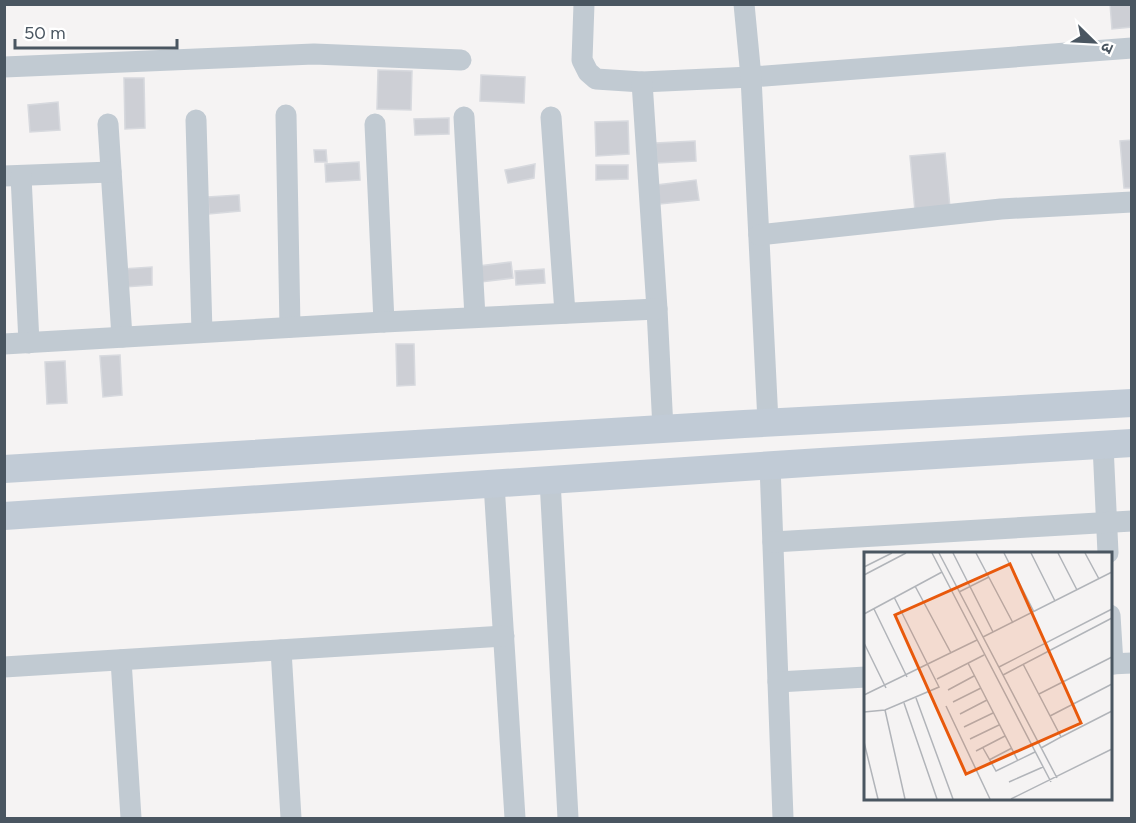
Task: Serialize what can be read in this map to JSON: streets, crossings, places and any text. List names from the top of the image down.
{
  "scale_bar": "50 m",
  "north": "bottom right"
}
